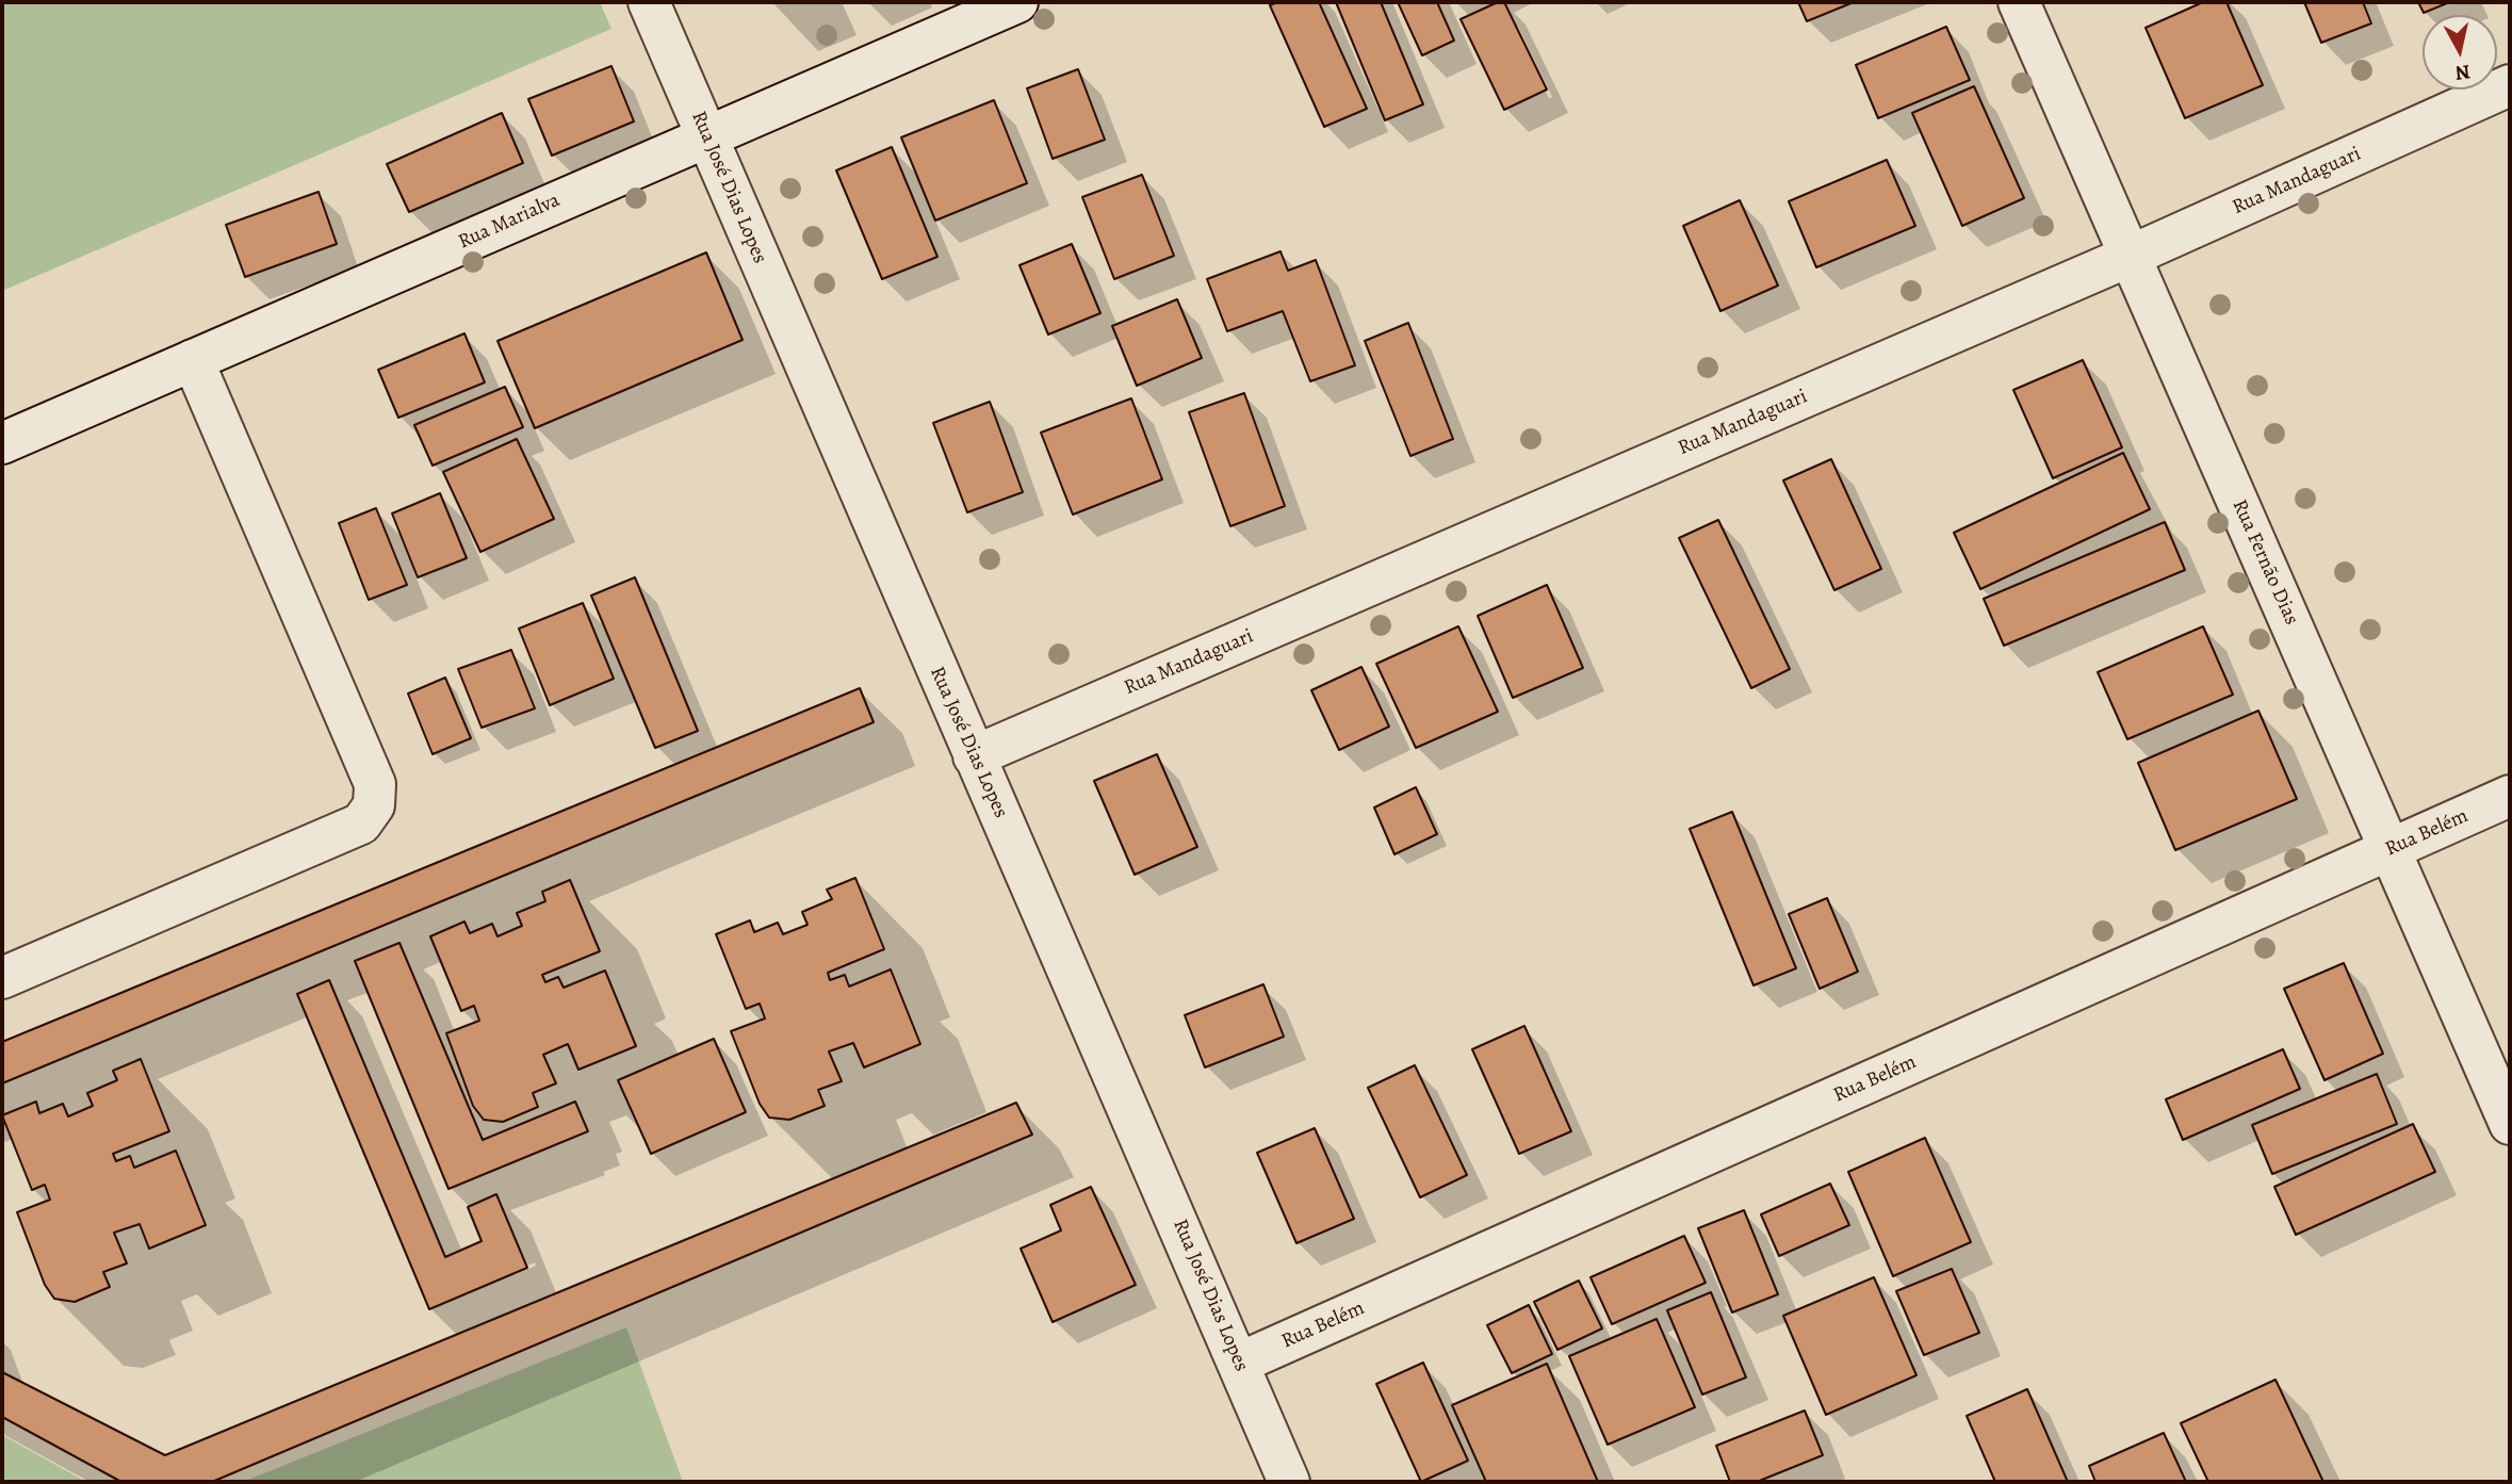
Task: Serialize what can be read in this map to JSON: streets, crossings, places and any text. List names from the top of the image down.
{
  "streets": {
    "street": [
      "Rua Mandaguari",
      "Rua José Dias Lopes",
      "Rua Marialva",
      "Rua Fernão Dias",
      "Rua Belém"
    ]
  },
  "crossings": [
    ["Rua Mandaguari", "Rua José Dias Lopes"],
    ["Rua Mandaguari", "Rua Fernão Dias"],
    ["Rua José Dias Lopes", "Rua Marialva"],
    ["Rua José Dias Lopes", "Rua Belém"],
    ["Rua Fernão Dias", "Rua Belém"]
  ],
  "north": "bottom"
}
